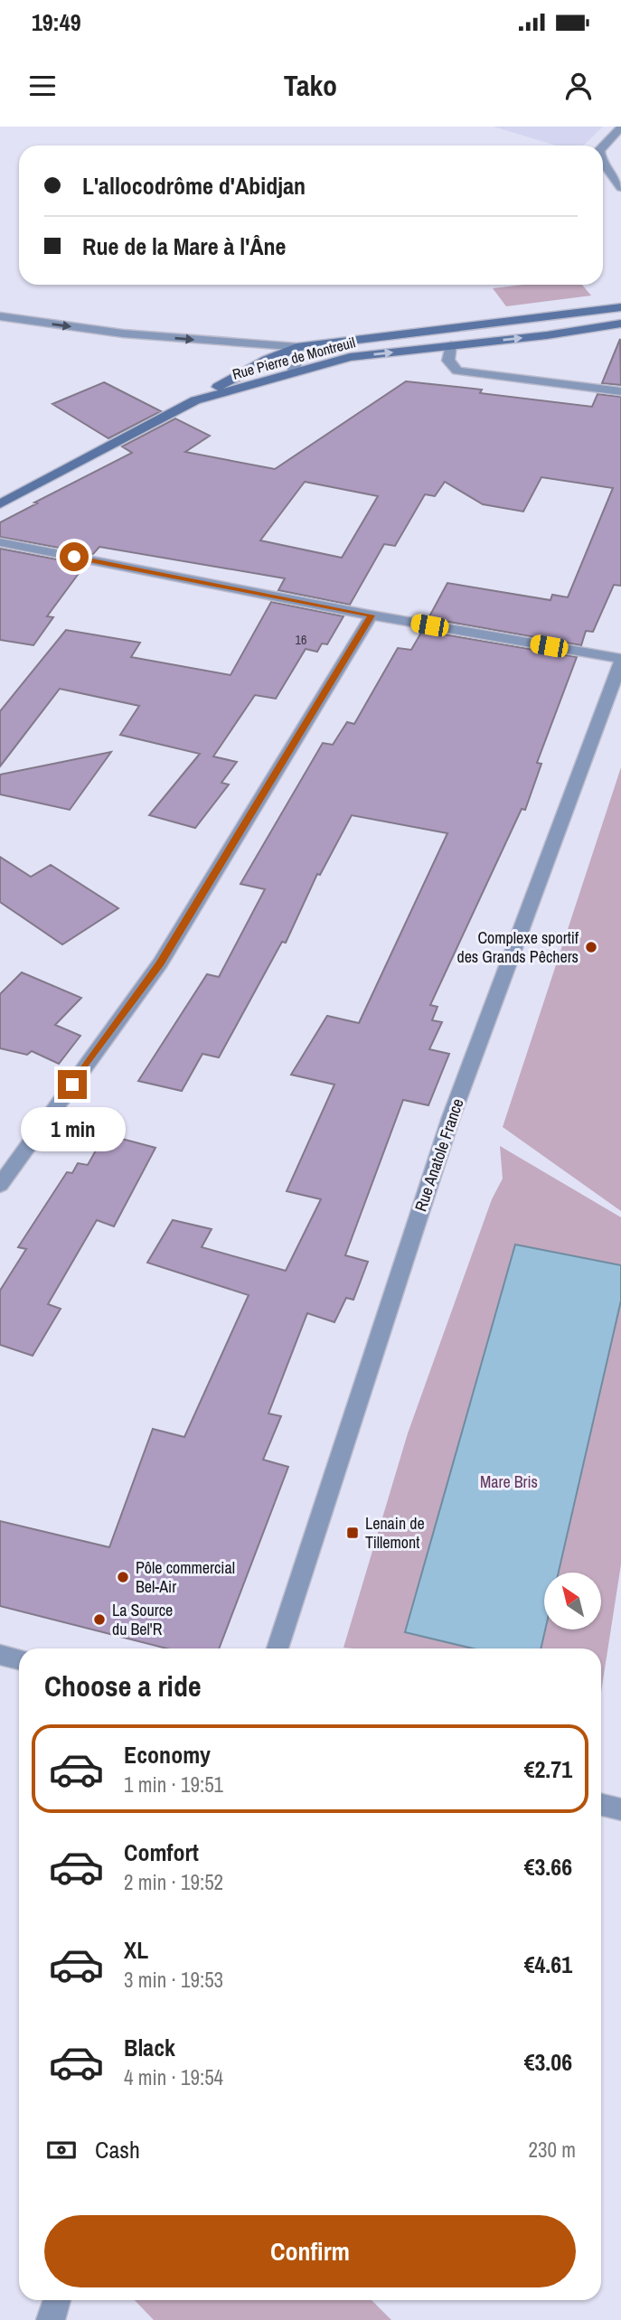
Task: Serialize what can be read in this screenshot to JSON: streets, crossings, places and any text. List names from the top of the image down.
{
  "streets": {
    "main road": ["Rue Pierre de Montreuil"],
    "street": ["Rue Anatole France"]
  },
  "parks": ["Mare Bris"],
  "places": {
    "other": ["Complexe sportif des Grands Pêchers", "Pôle commercial Bel-Air", "La Source du Bel'R"],
    "transit": ["Lenain de Tillemont"]
  },
  "house_numbers": ["16"],
  "north": "top left",
  "page": {
    "status": "19:49",
    "header": "Tako",
    "banner": ["L'allocodrôme d'Abidjan", "Rue de la Mare à l'Âne"],
    "bubble": "1 min",
    "heading": "Choose a ride",
    "list": [
      {
        "name": "Economy",
        "note": "1 min · 19:51",
        "value": "€2.71"
      },
      {
        "name": "Comfort",
        "note": "2 min · 19:52",
        "value": "€3.66"
      },
      {
        "name": "XL",
        "note": "3 min · 19:53",
        "value": "€4.61"
      },
      {
        "name": "Black",
        "note": "4 min · 19:54",
        "value": "€3.06"
      }
    ],
    "pay": ["Cash", "230 m"],
    "buttons": "Confirm"
  }
}
